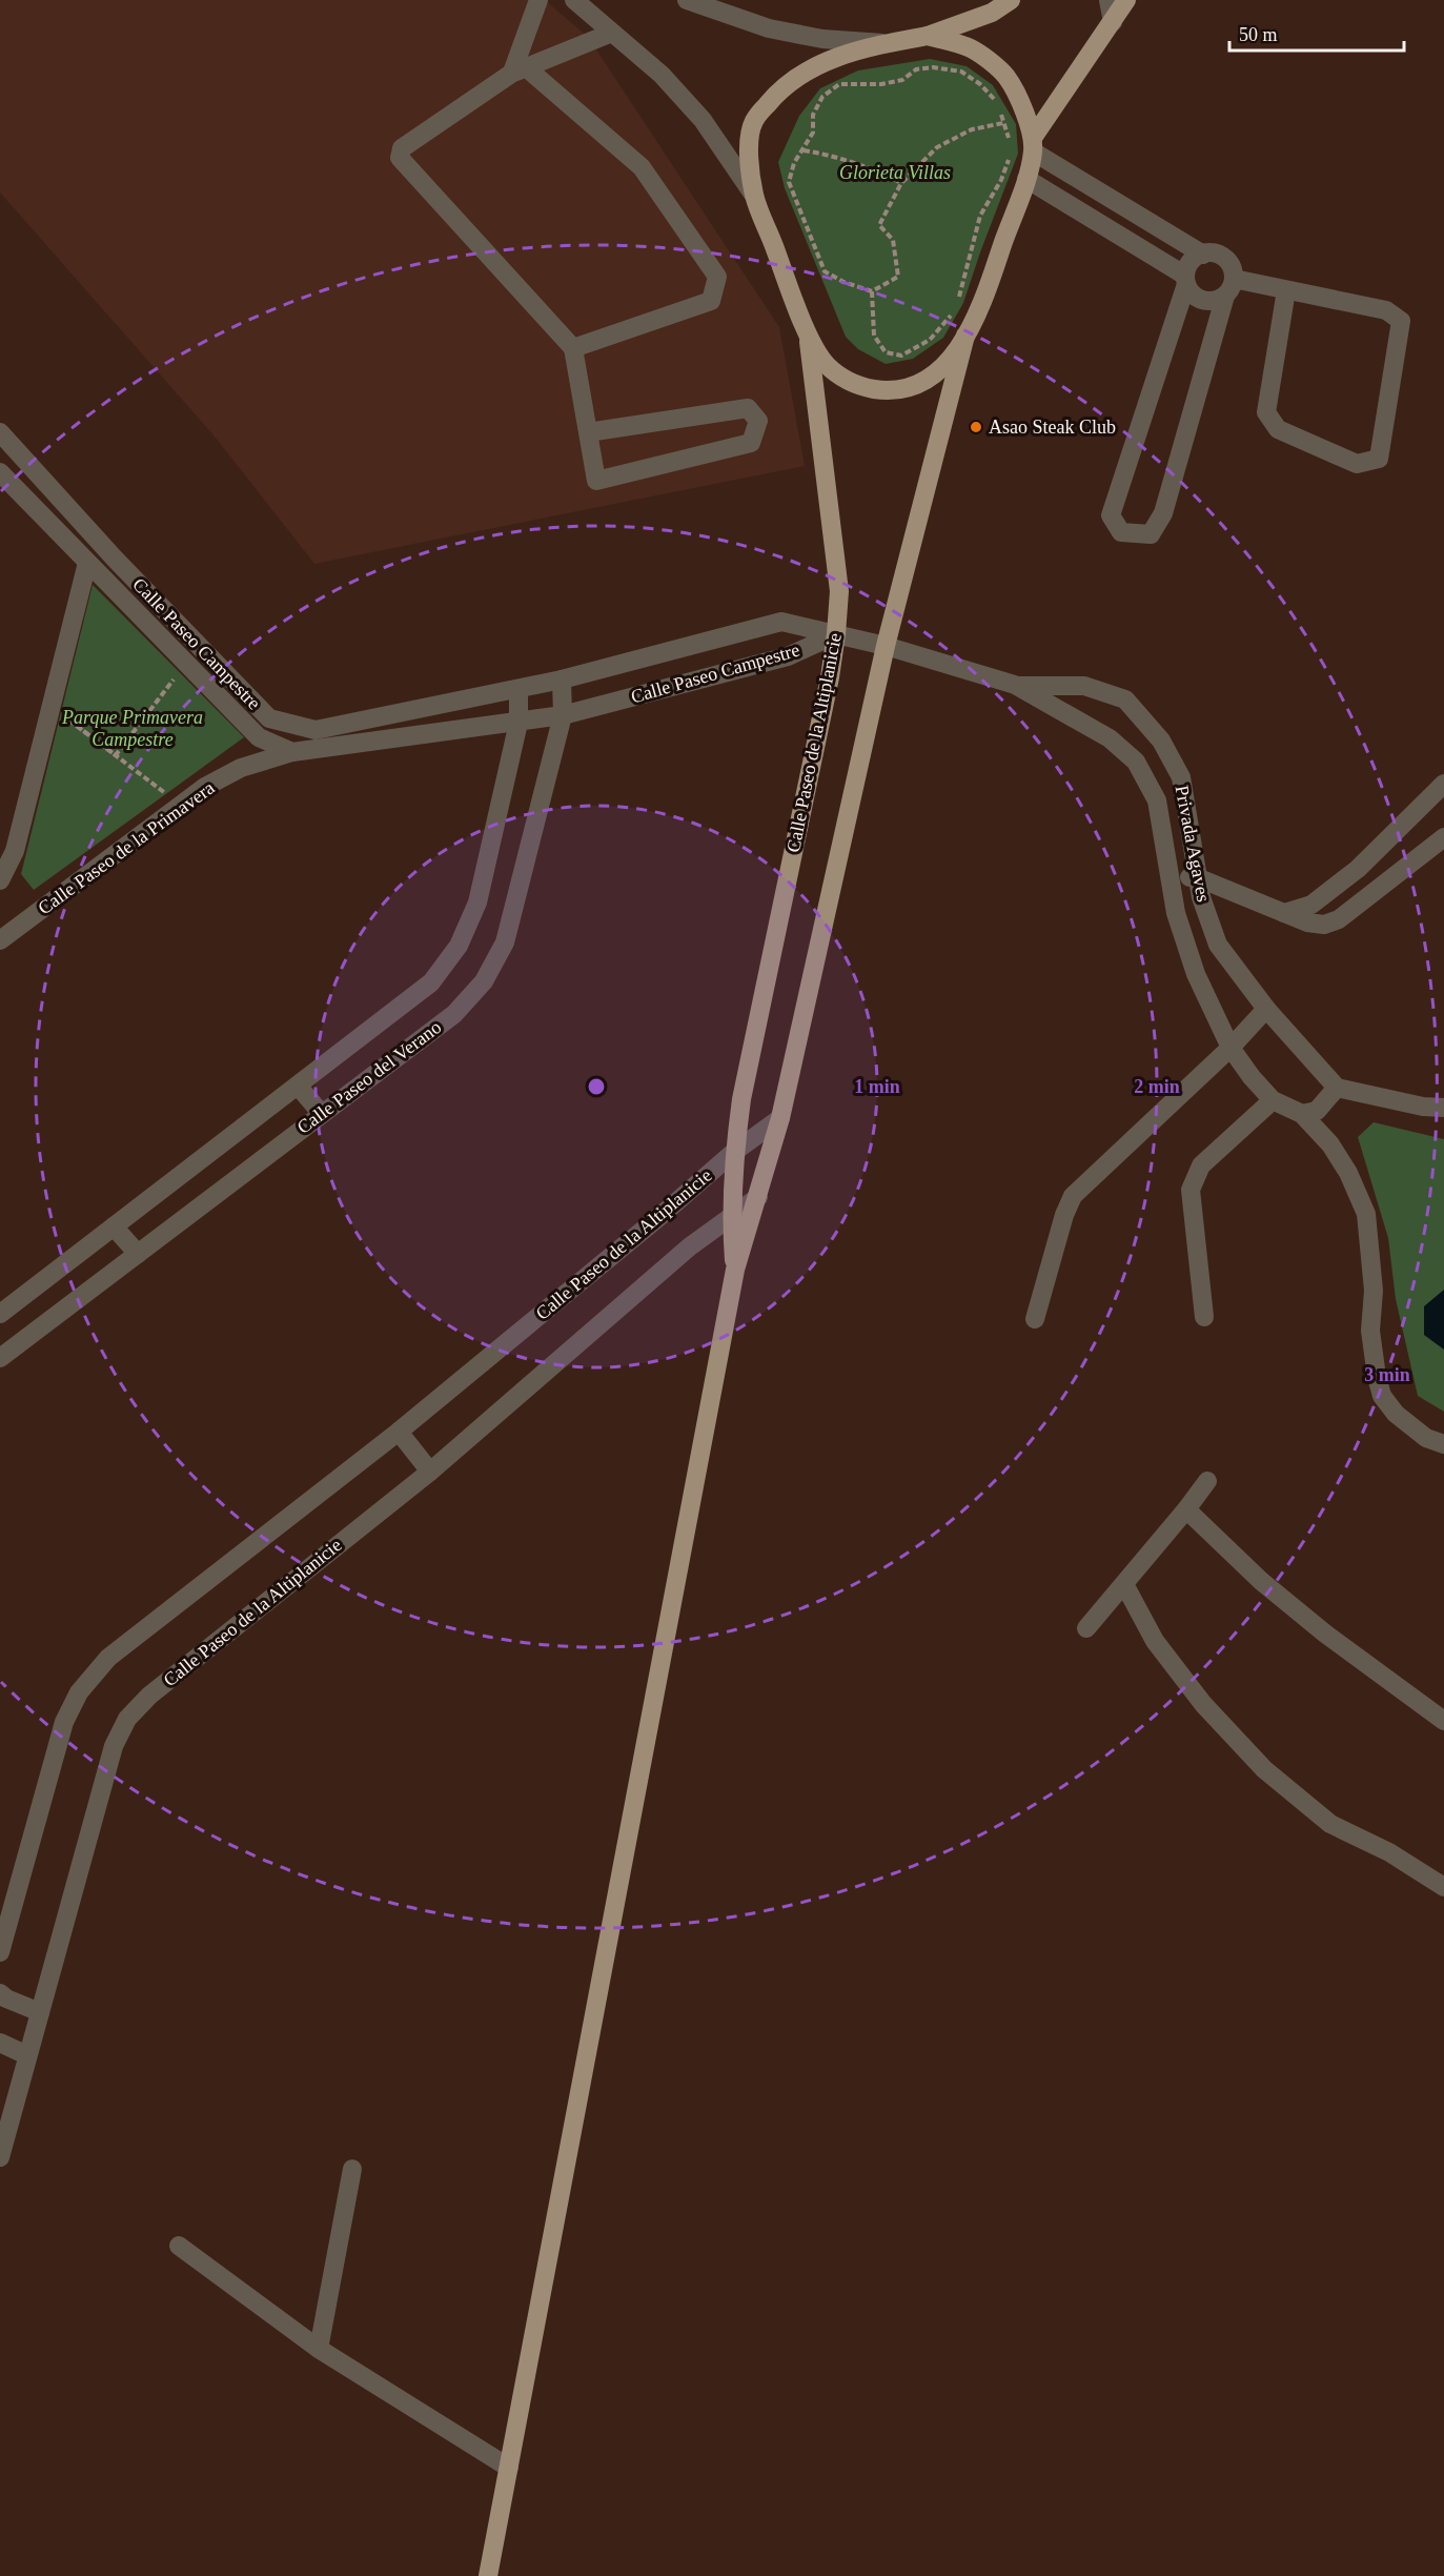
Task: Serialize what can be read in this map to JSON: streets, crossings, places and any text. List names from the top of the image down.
{
  "streets": {
    "main road": ["Calle Paseo de la Altiplanicie"],
    "street": [
      "Calle Paseo Campestre",
      "Privada Agaves",
      "Calle Paseo de la Primavera",
      "Calle Paseo del Verano"
    ]
  },
  "crossings": [
    ["Calle Paseo Campestre", "Calle Paseo de la Altiplanicie"],
    ["Calle Paseo Campestre", "Privada Agaves"],
    ["Calle Paseo Campestre", "Calle Paseo de la Primavera"],
    ["Calle Paseo Campestre", "Calle Paseo del Verano"],
    ["Calle Paseo de la Altiplanicie", "Privada Agaves"]
  ],
  "parks": ["Glorieta Villas", "Parque Primavera Campestre"],
  "places": ["Asao Steak Club"],
  "scale_bar": "50 m",
  "rings": ["1 min", "2 min", "3 min"]
}
